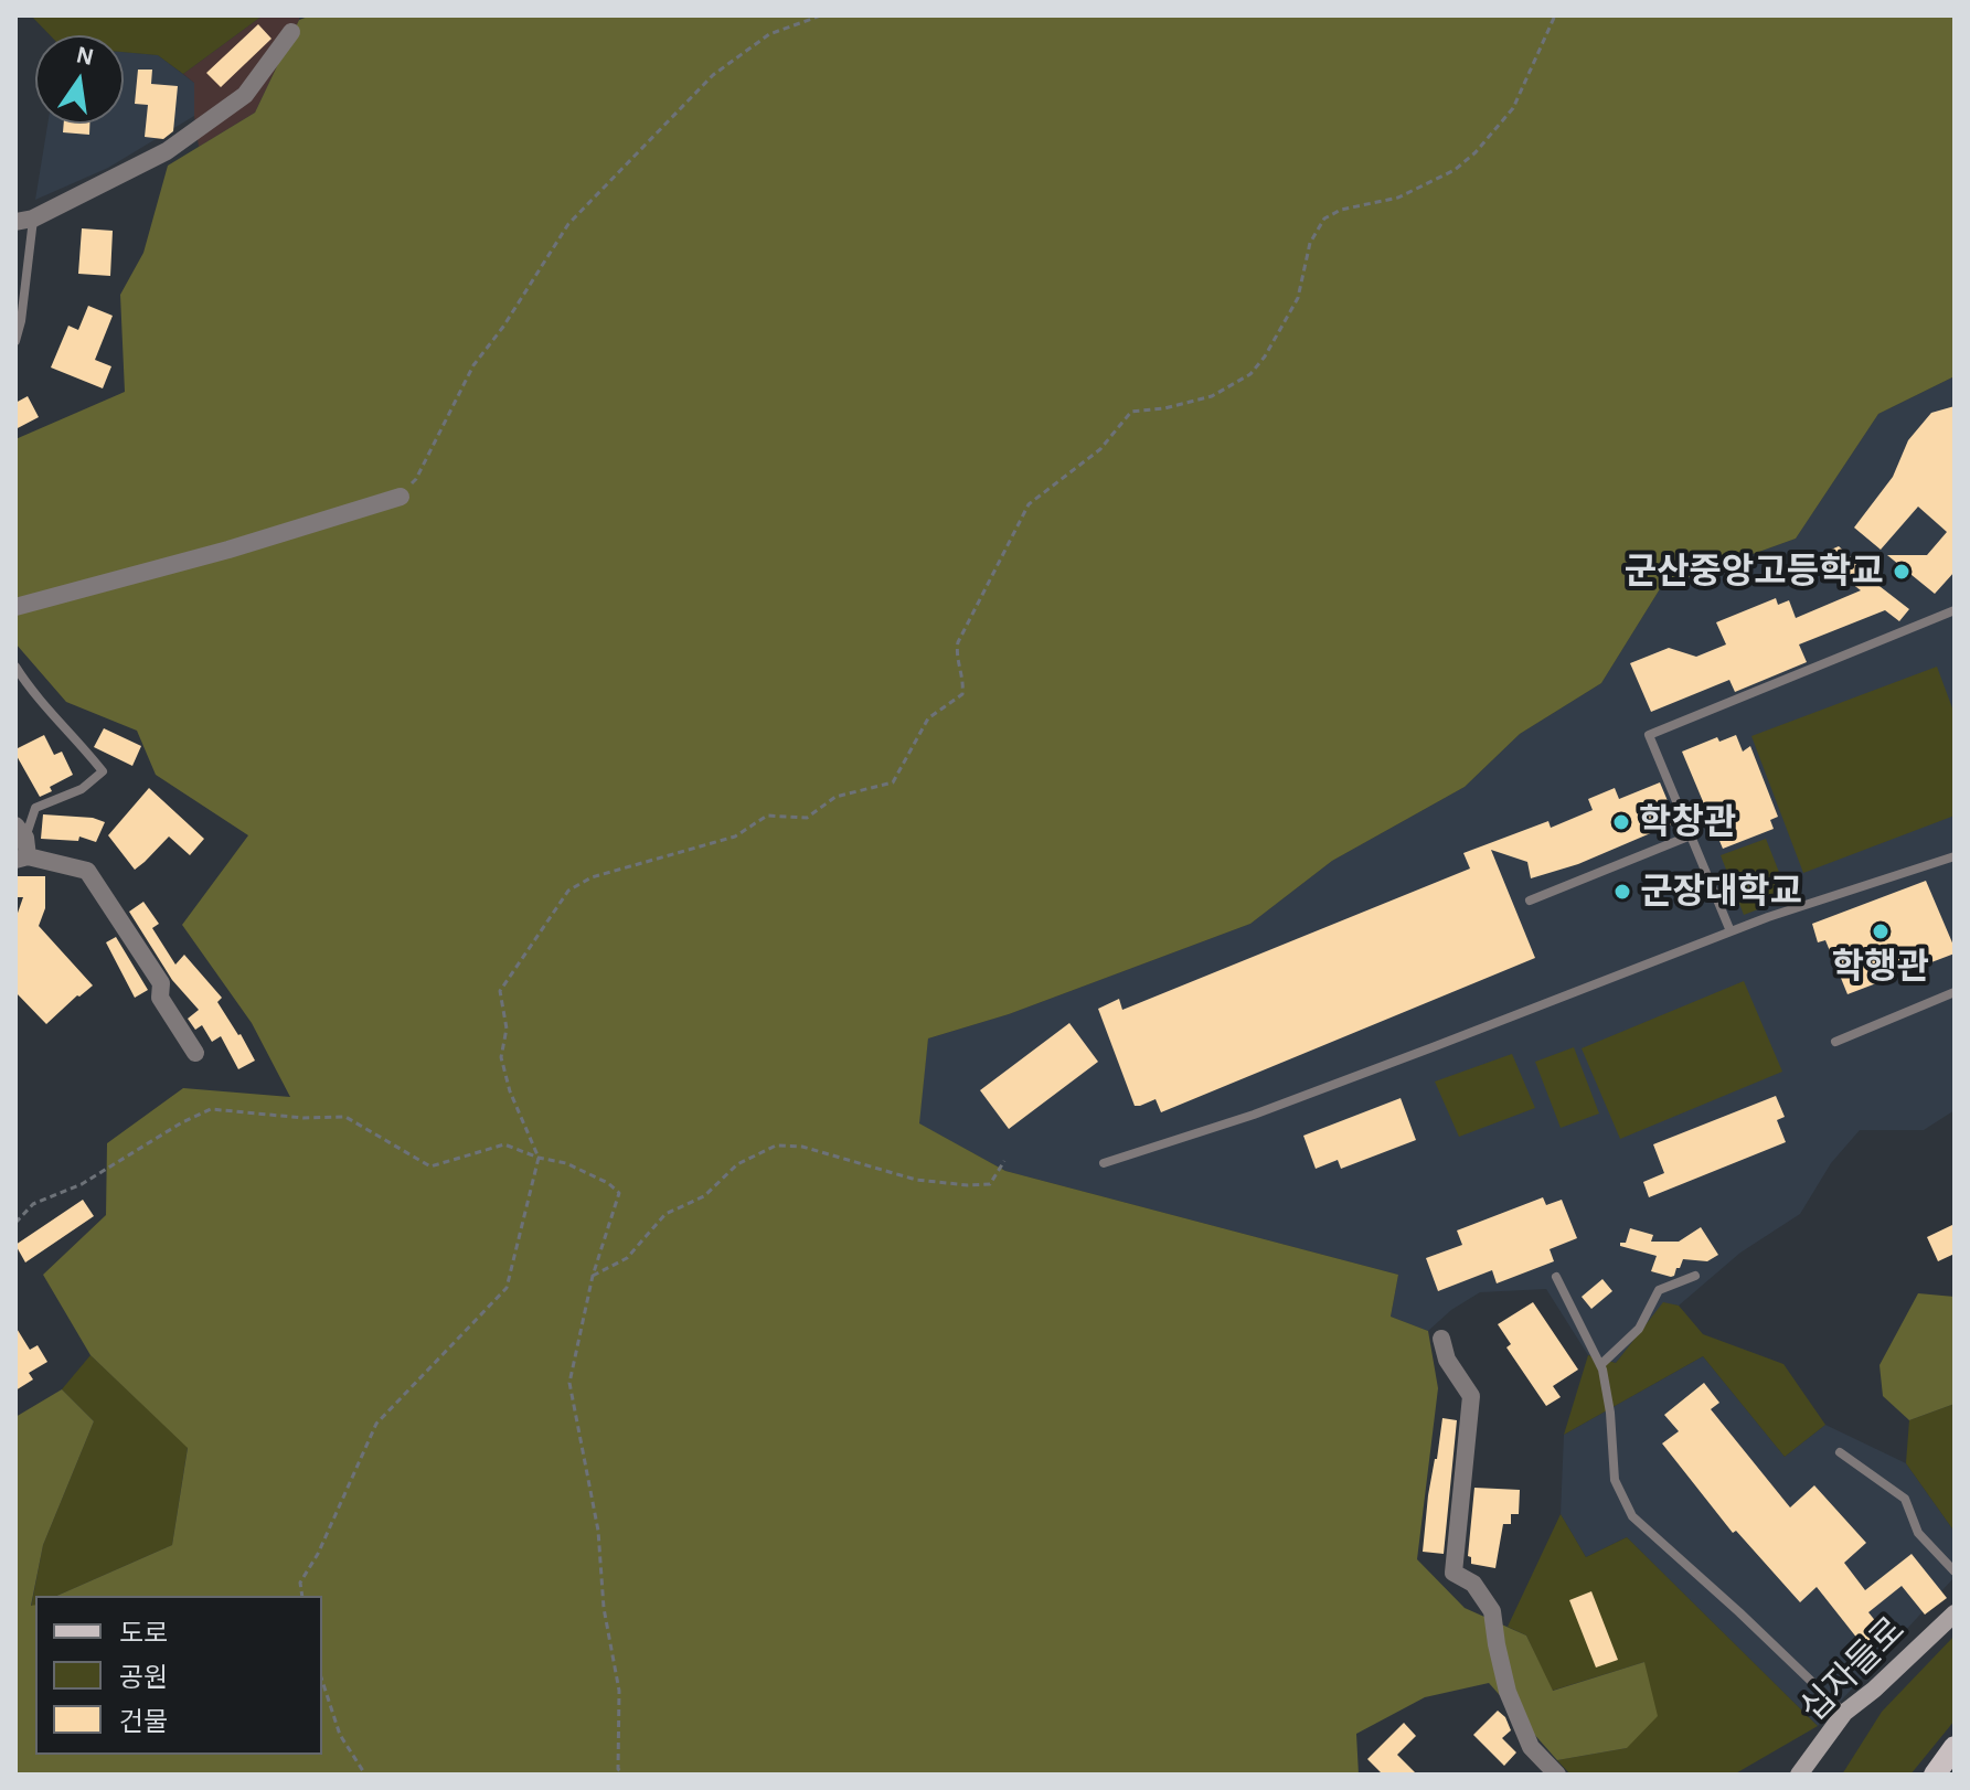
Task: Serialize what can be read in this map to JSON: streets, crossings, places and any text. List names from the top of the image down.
{
  "streets": {
    "main road": ["십자들로"]
  },
  "places": [
    "군산중앙고등학교",
    "학창관",
    "군장대학교",
    "학행관"
  ],
  "legend": ["도로", "공원", "건물"],
  "north": "top"
}
